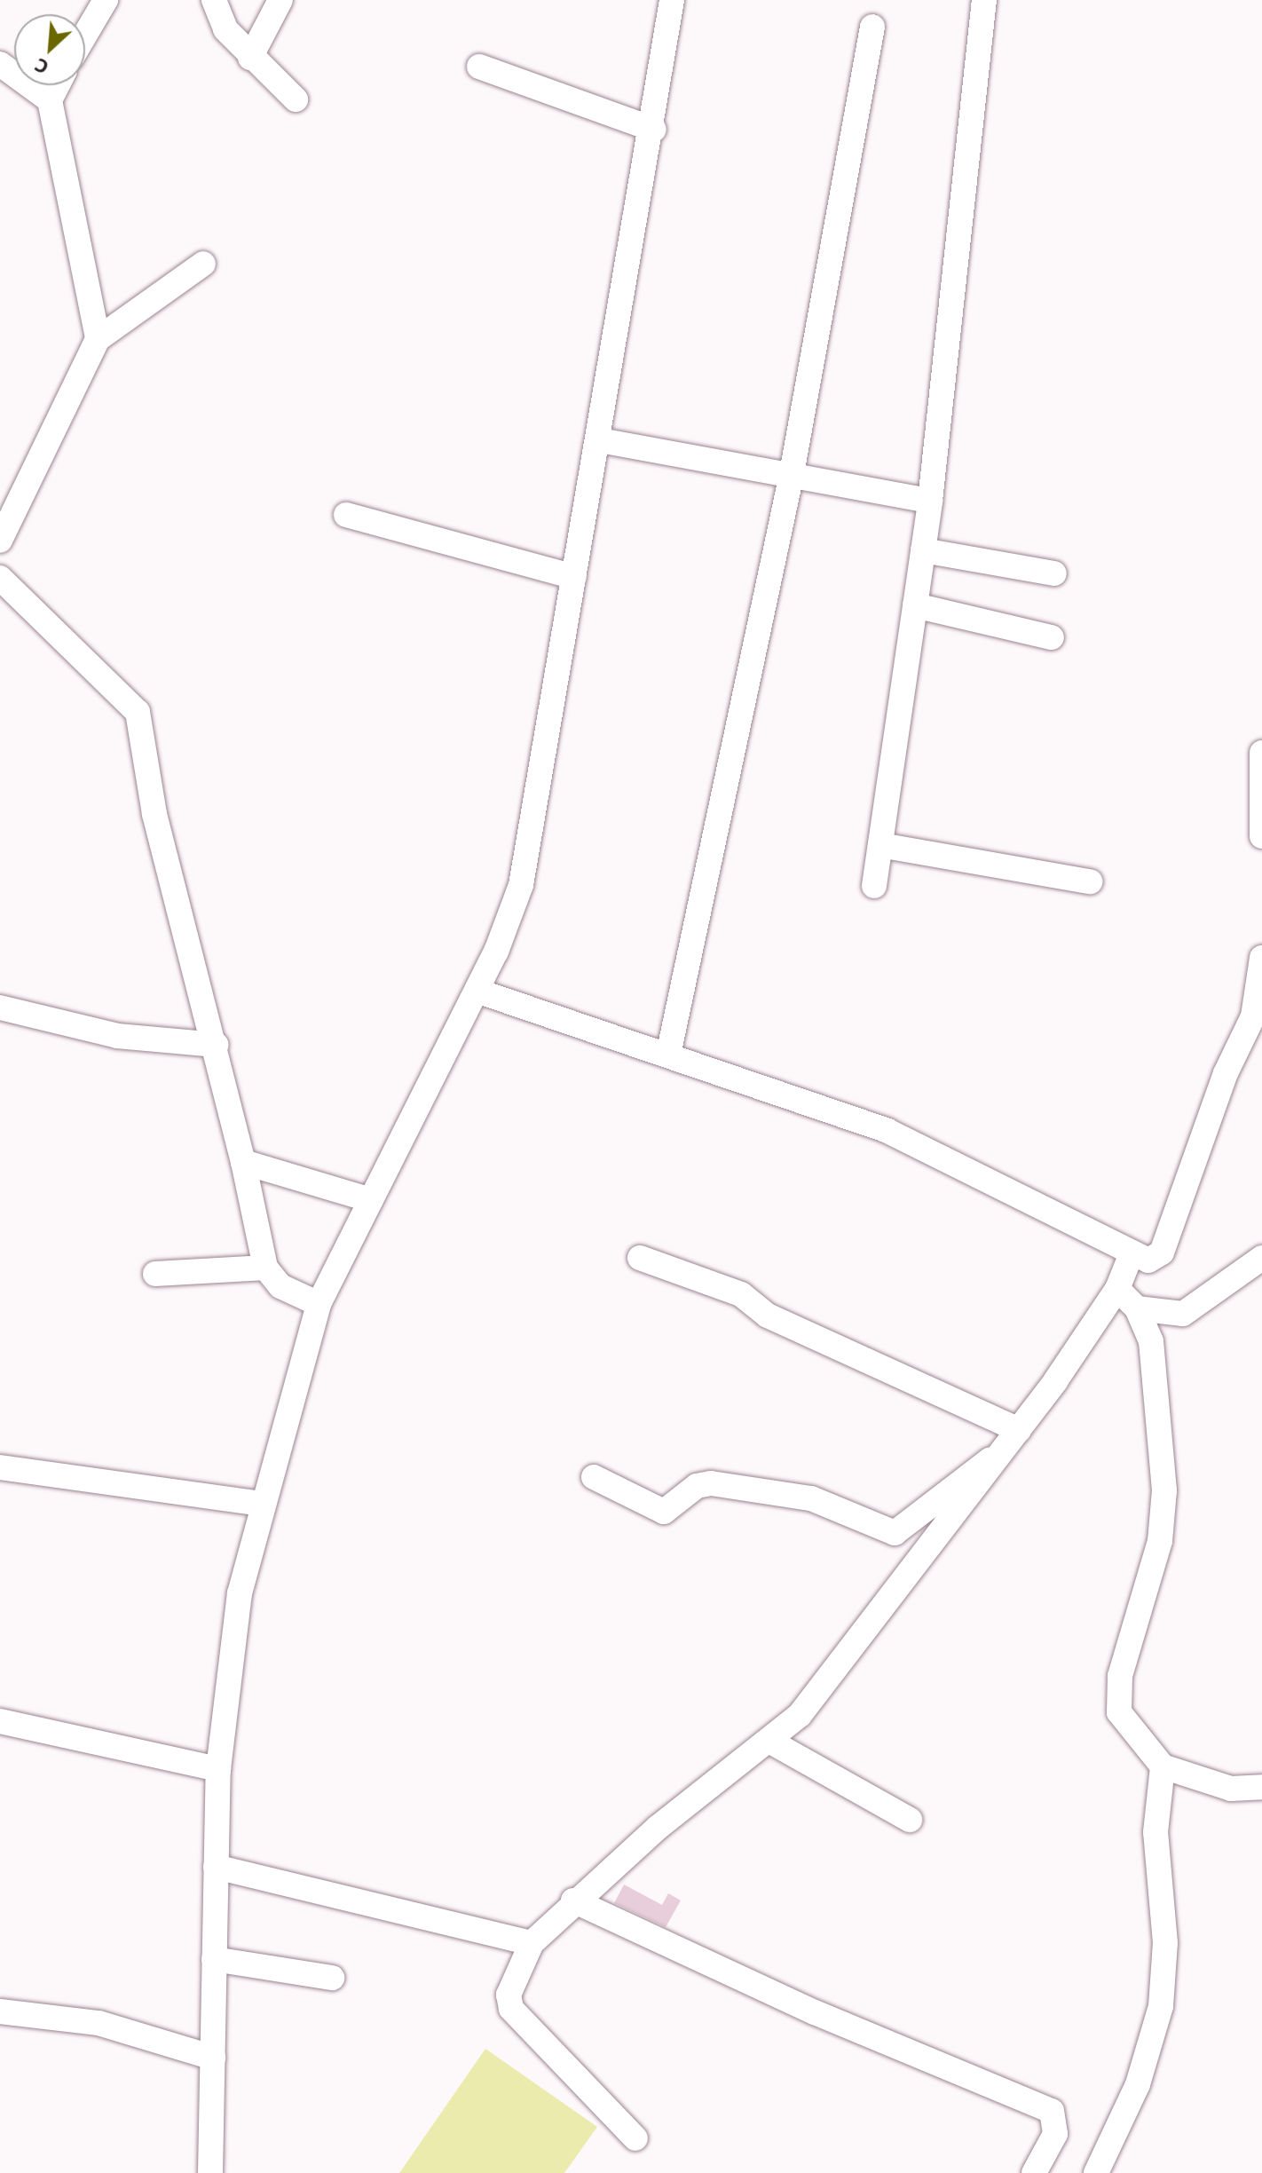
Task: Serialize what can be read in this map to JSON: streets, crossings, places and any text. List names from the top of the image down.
{
  "north": "bottom left"
}
